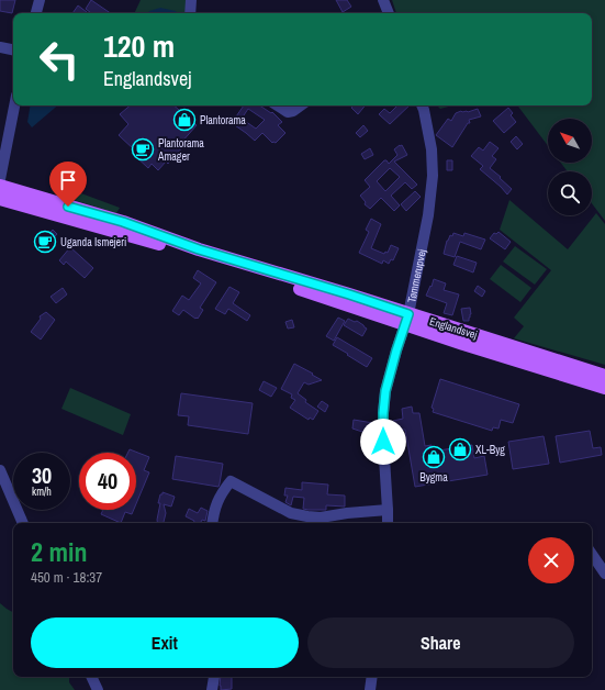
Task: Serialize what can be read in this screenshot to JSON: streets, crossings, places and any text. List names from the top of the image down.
{
  "streets": {
    "main road": ["Englandsvej"],
    "street": ["Tømmerupvej"]
  },
  "crossings": [
    ["Tømmerupvej", "Englandsvej"]
  ],
  "places": {
    "shop": ["Plantorama", "XL-Byg", "Bygma"],
    "cafe": ["Plantorama Amager", "Uganda Ismejeri"]
  },
  "north": "top left",
  "page": {
    "turn": ["120 m", "Englandsvej"],
    "speed": "30 km/h",
    "limit": "40",
    "heading": ["2 min", "450 m · 18:37"],
    "buttons": ["Exit", "Share"]
  }
}
